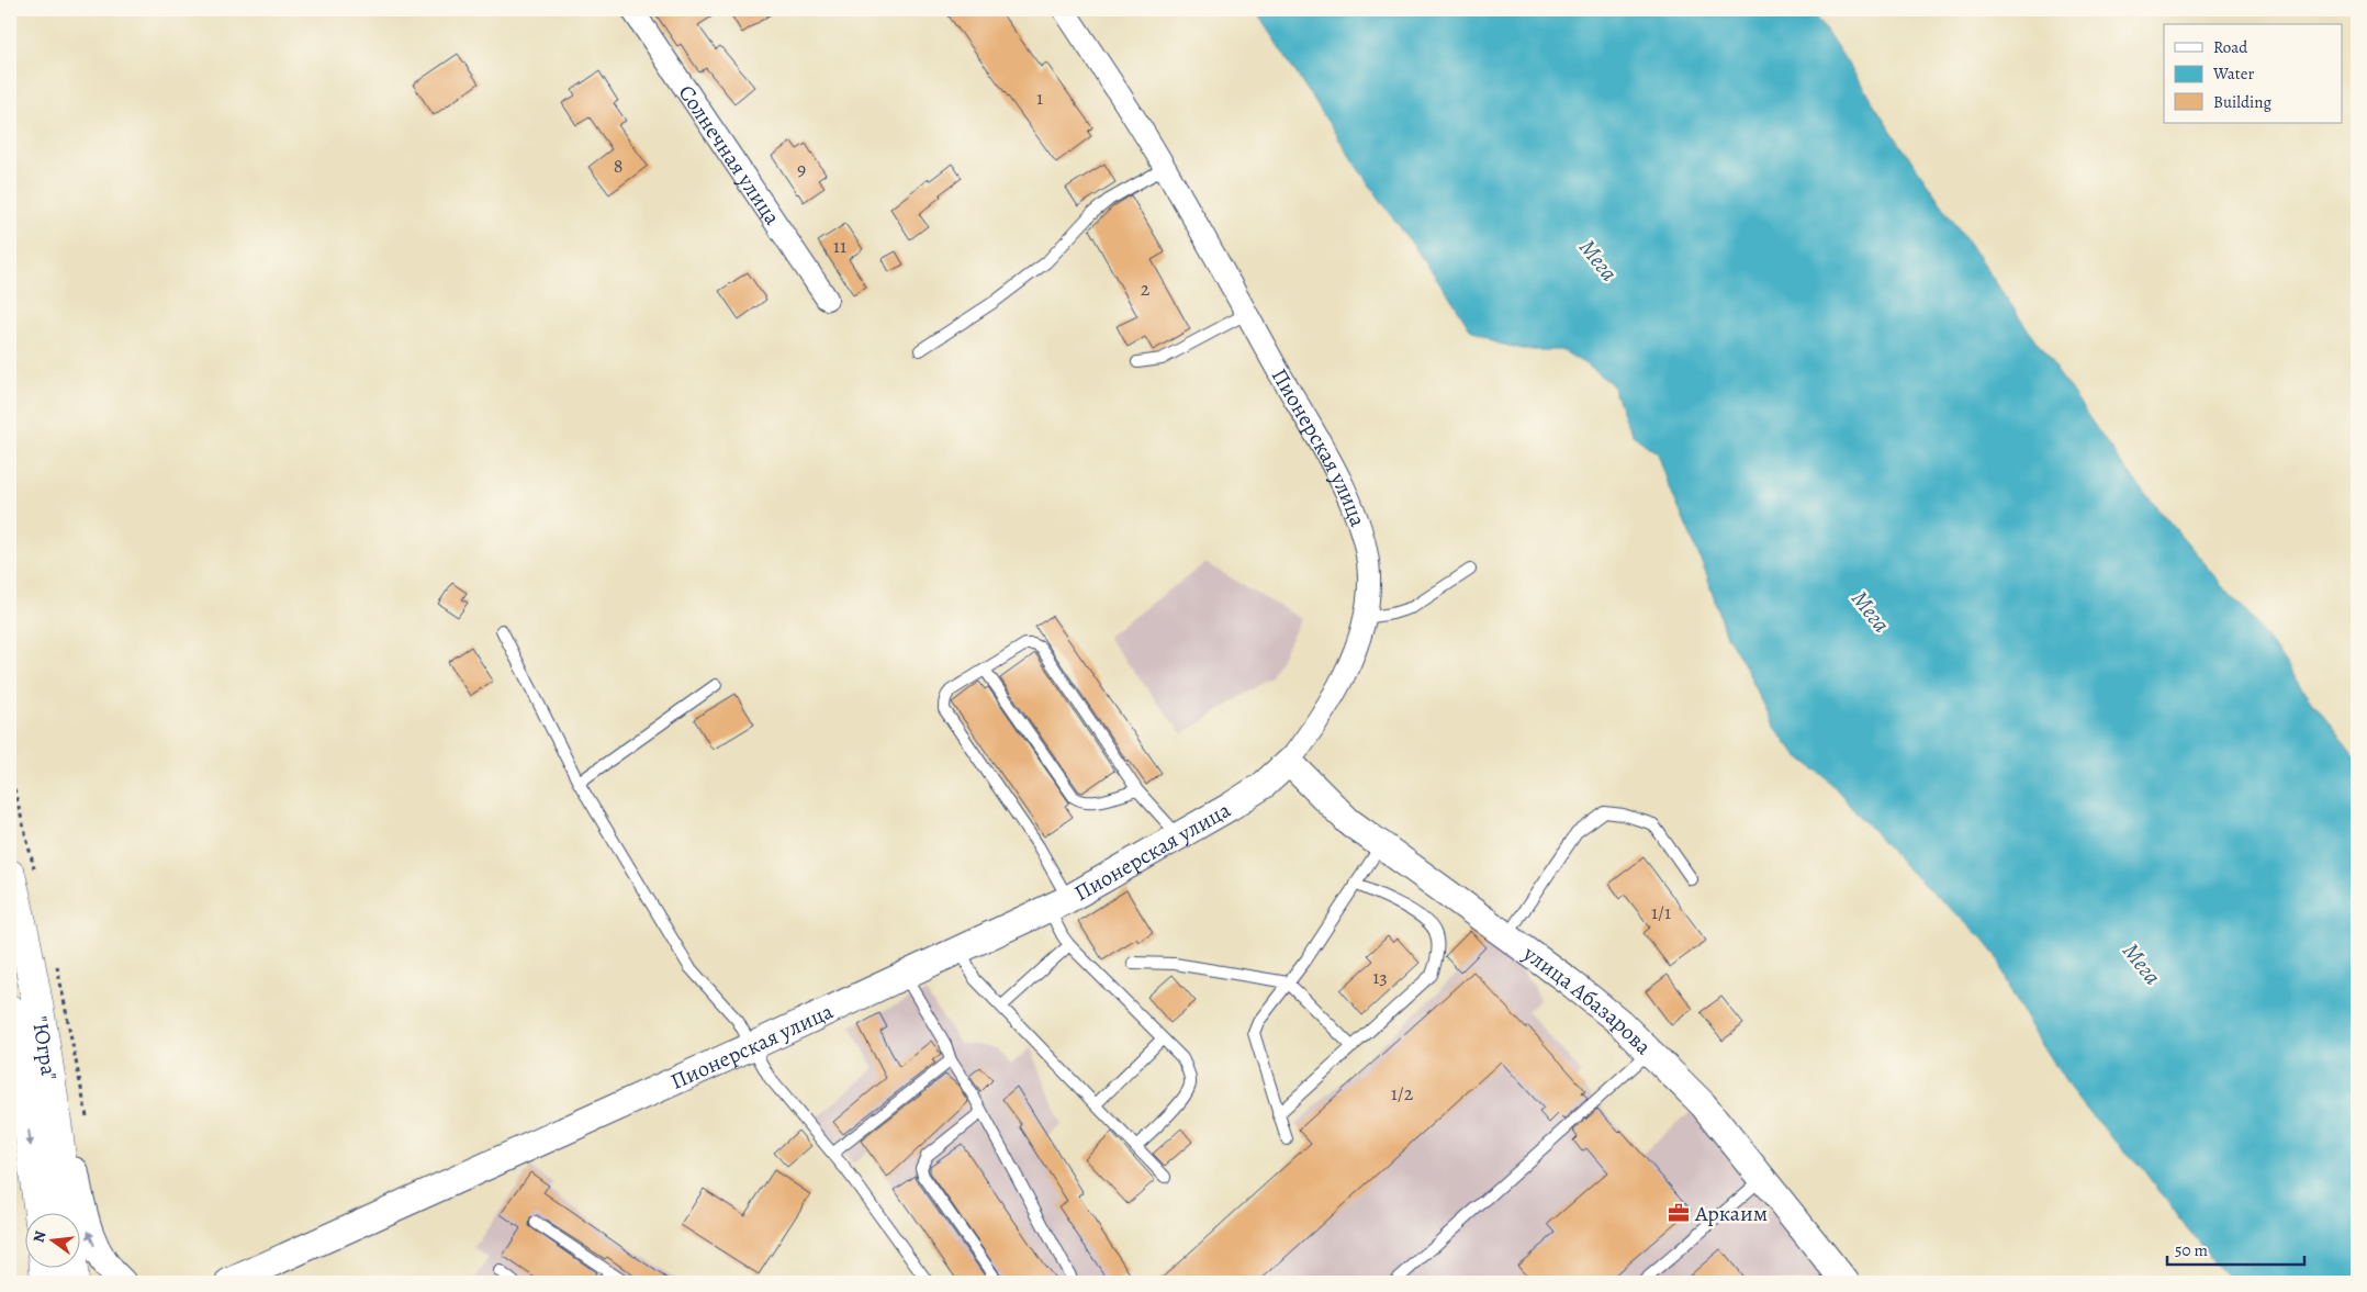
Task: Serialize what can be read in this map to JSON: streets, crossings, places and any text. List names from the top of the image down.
{
  "streets": {
    "highway": ["\"Югра\""],
    "street": ["Солнечная улица", "Пионерская улица", "улица Абазарова"]
  },
  "crossings": [
    ["Пионерская улица", "улица Абазарова"]
  ],
  "water": ["Мега"],
  "places": {
    "office": ["Аркаим"]
  },
  "house_numbers": [
    "1",
    "8",
    "9",
    "11",
    "2",
    "1/1",
    "13",
    "1/2"
  ],
  "legend": ["Road", "Water", "Building"],
  "scale_bar": "50 m",
  "north": "left"
}
